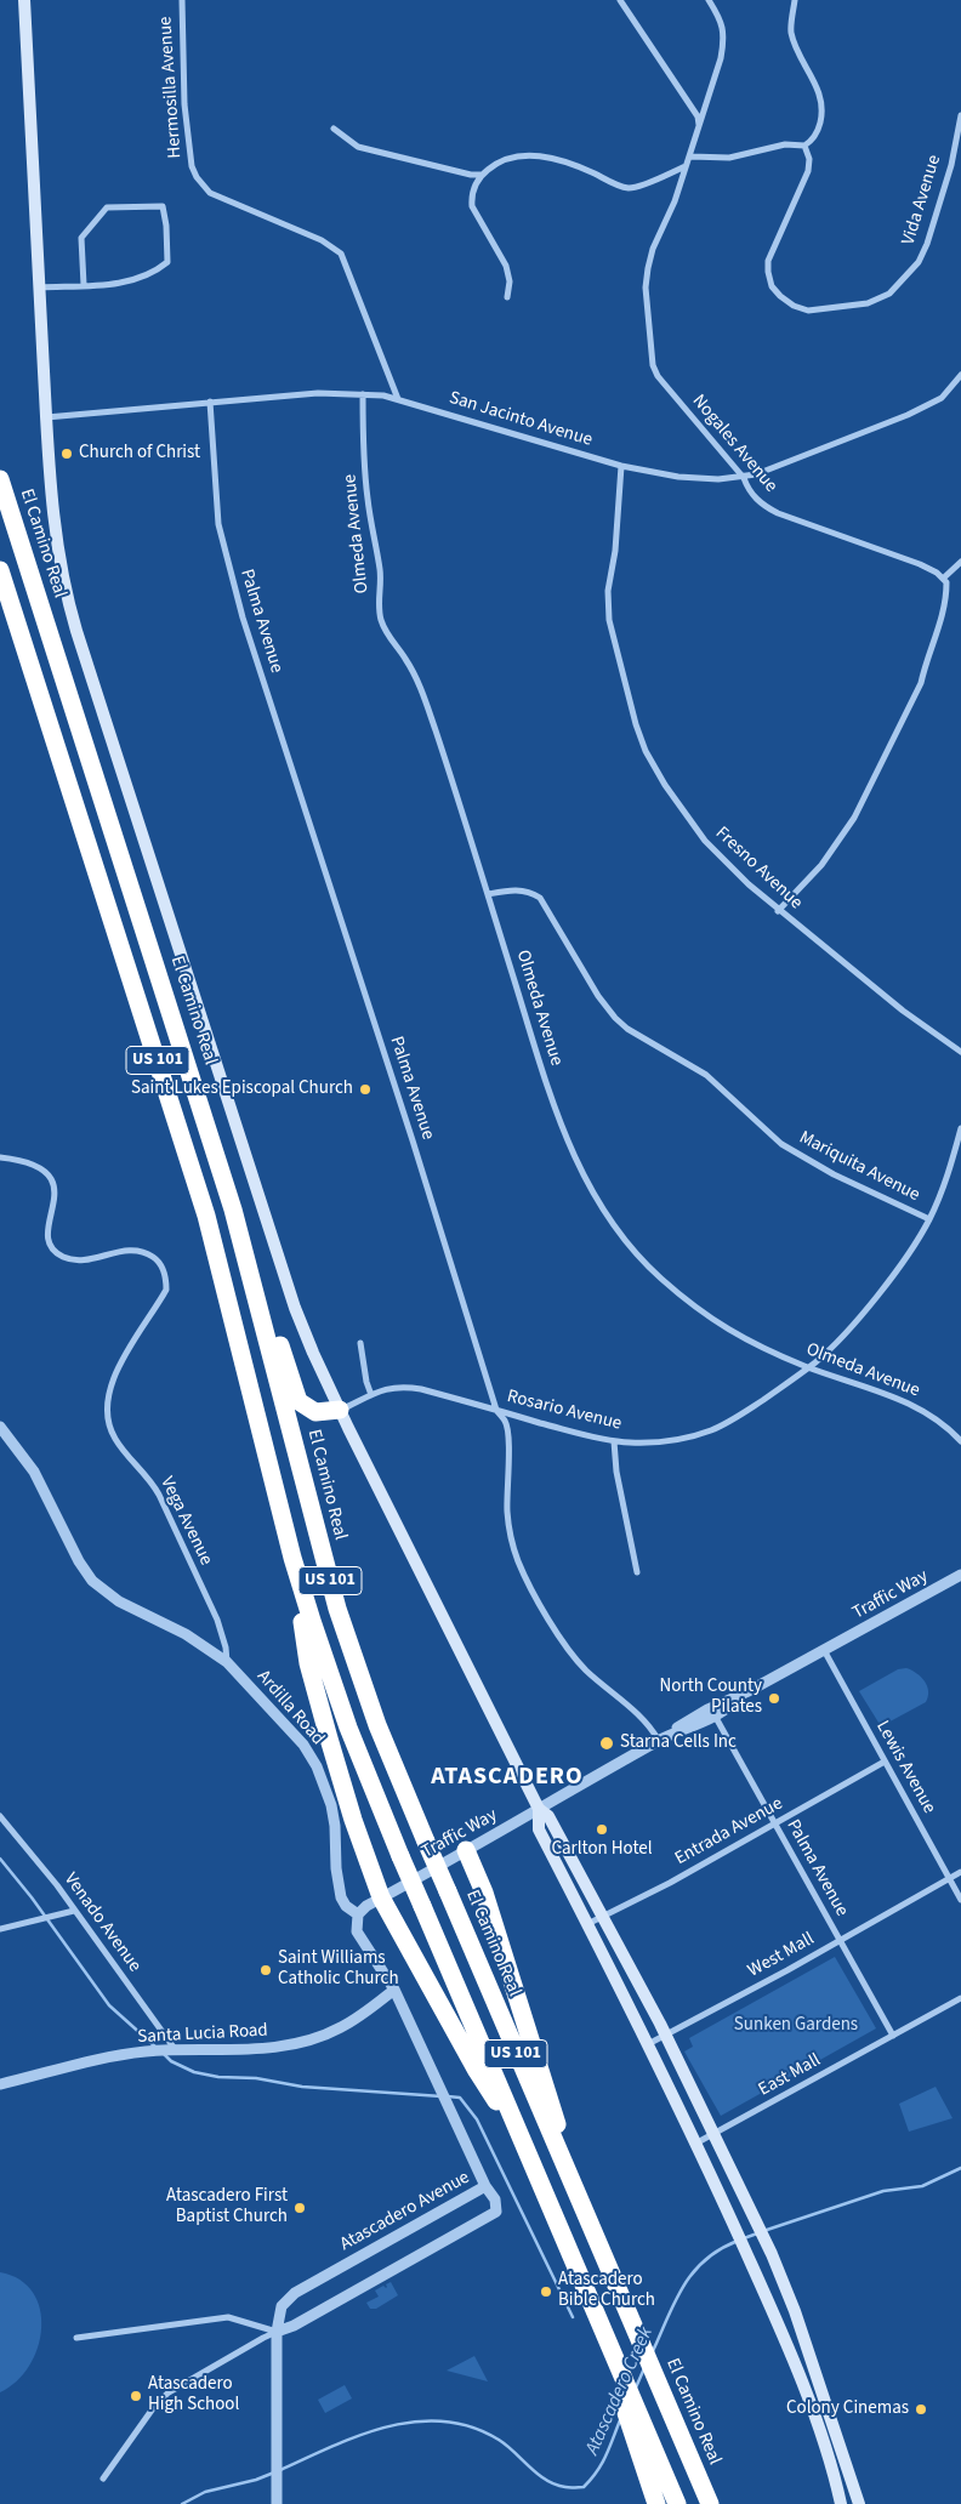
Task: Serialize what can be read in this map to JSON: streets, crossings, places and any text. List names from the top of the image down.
{
  "streets": {
    "highway": ["El Camino Real", "US 101"],
    "street": [
      "Hermosilla Avenue",
      "Vida Avenue",
      "San Jacinto Avenue",
      "Nogales Avenue",
      "Olmeda Avenue",
      "Palma Avenue",
      "Fresno Avenue",
      "Mariquita Avenue",
      "Rosario Avenue",
      "Vega Avenue",
      "Traffic Way",
      "Ardilla Road",
      "Lewis Avenue",
      "Entrada Avenue",
      "Venado Avenue",
      "West Mall",
      "Santa Lucia Road",
      "East Mall",
      "Atascadero Avenue"
    ]
  },
  "crossings": [
    ["Hermosilla Avenue", "San Jacinto Avenue"],
    ["San Jacinto Avenue", "Nogales Avenue"],
    ["San Jacinto Avenue", "Olmeda Avenue"],
    ["San Jacinto Avenue", "El Camino Real"],
    ["San Jacinto Avenue", "Palma Avenue"],
    ["San Jacinto Avenue", "Fresno Avenue"],
    ["Olmeda Avenue", "Mariquita Avenue"],
    ["Olmeda Avenue", "Rosario Avenue"],
    ["El Camino Real", "Rosario Avenue"],
    ["El Camino Real", "Traffic Way"],
    ["El Camino Real", "Entrada Avenue"],
    ["El Camino Real", "West Mall"],
    ["El Camino Real", "East Mall"],
    ["Palma Avenue", "Rosario Avenue"],
    ["Palma Avenue", "Traffic Way"],
    ["Palma Avenue", "Entrada Avenue"],
    ["Palma Avenue", "West Mall"],
    ["Palma Avenue", "East Mall"],
    ["Mariquita Avenue", "Rosario Avenue"],
    ["Vega Avenue", "Ardilla Road"],
    ["Traffic Way", "Ardilla Road"],
    ["Traffic Way", "Lewis Avenue"],
    ["Ardilla Road", "Santa Lucia Road"],
    ["Ardilla Road", "Atascadero Avenue"],
    ["Lewis Avenue", "Entrada Avenue"],
    ["Lewis Avenue", "West Mall"],
    ["Venado Avenue", "Santa Lucia Road"]
  ],
  "districts": ["ATASCADERO"],
  "water": ["Atascadero Creek"],
  "parks": ["Sunken Gardens"],
  "places": [
    "Church of Christ",
    "Saint Lukes Episcopal Church",
    "North County Pilates",
    "Starna Cells Inc",
    "Carlton Hotel",
    "Saint Williams Catholic Church",
    "Atascadero First Baptist Church",
    "Atascadero Bible Church",
    "Atascadero High School",
    "Colony Cinemas"
  ]
}
